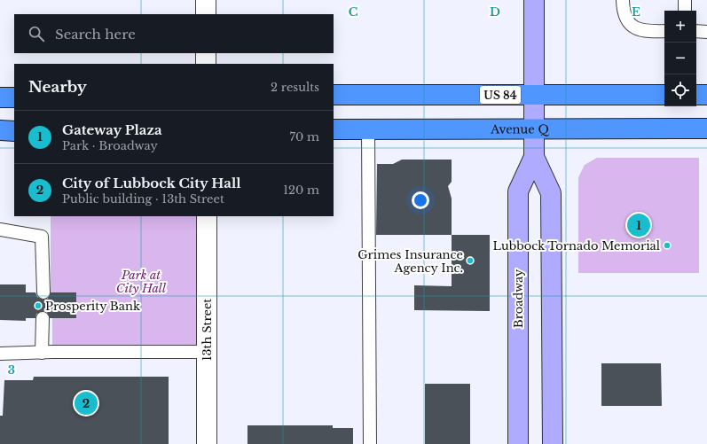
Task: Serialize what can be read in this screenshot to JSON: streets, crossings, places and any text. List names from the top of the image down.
{
  "streets": {
    "highway": ["US 84", "Avenue Q"],
    "main road": ["Broadway"],
    "street": ["13th Street"]
  },
  "crossings": [
    ["US 84", "Broadway"],
    ["Avenue Q", "Broadway"]
  ],
  "parks": ["Park at City Hall"],
  "places": ["Lubbock Tornado Memorial", "Grimes Insurance Agency Inc.", "Prosperity Bank"],
  "page": {
    "map_buttons": ["+", "−"],
    "search": "Search here",
    "heading": ["Nearby", "2 results"],
    "list": [
      {
        "mark": "1",
        "name": "Gateway Plaza",
        "note": "Park · Broadway",
        "value": "70 m"
      },
      {
        "mark": "2",
        "name": "City of Lubbock City Hall",
        "note": "Public building · 13th Street",
        "value": "120 m"
      }
    ],
    "pins": ["1", "2"]
  },
  "grid": {
    "columns": ["C", "D", "E"],
    "rows": ["3"]
  }
}
